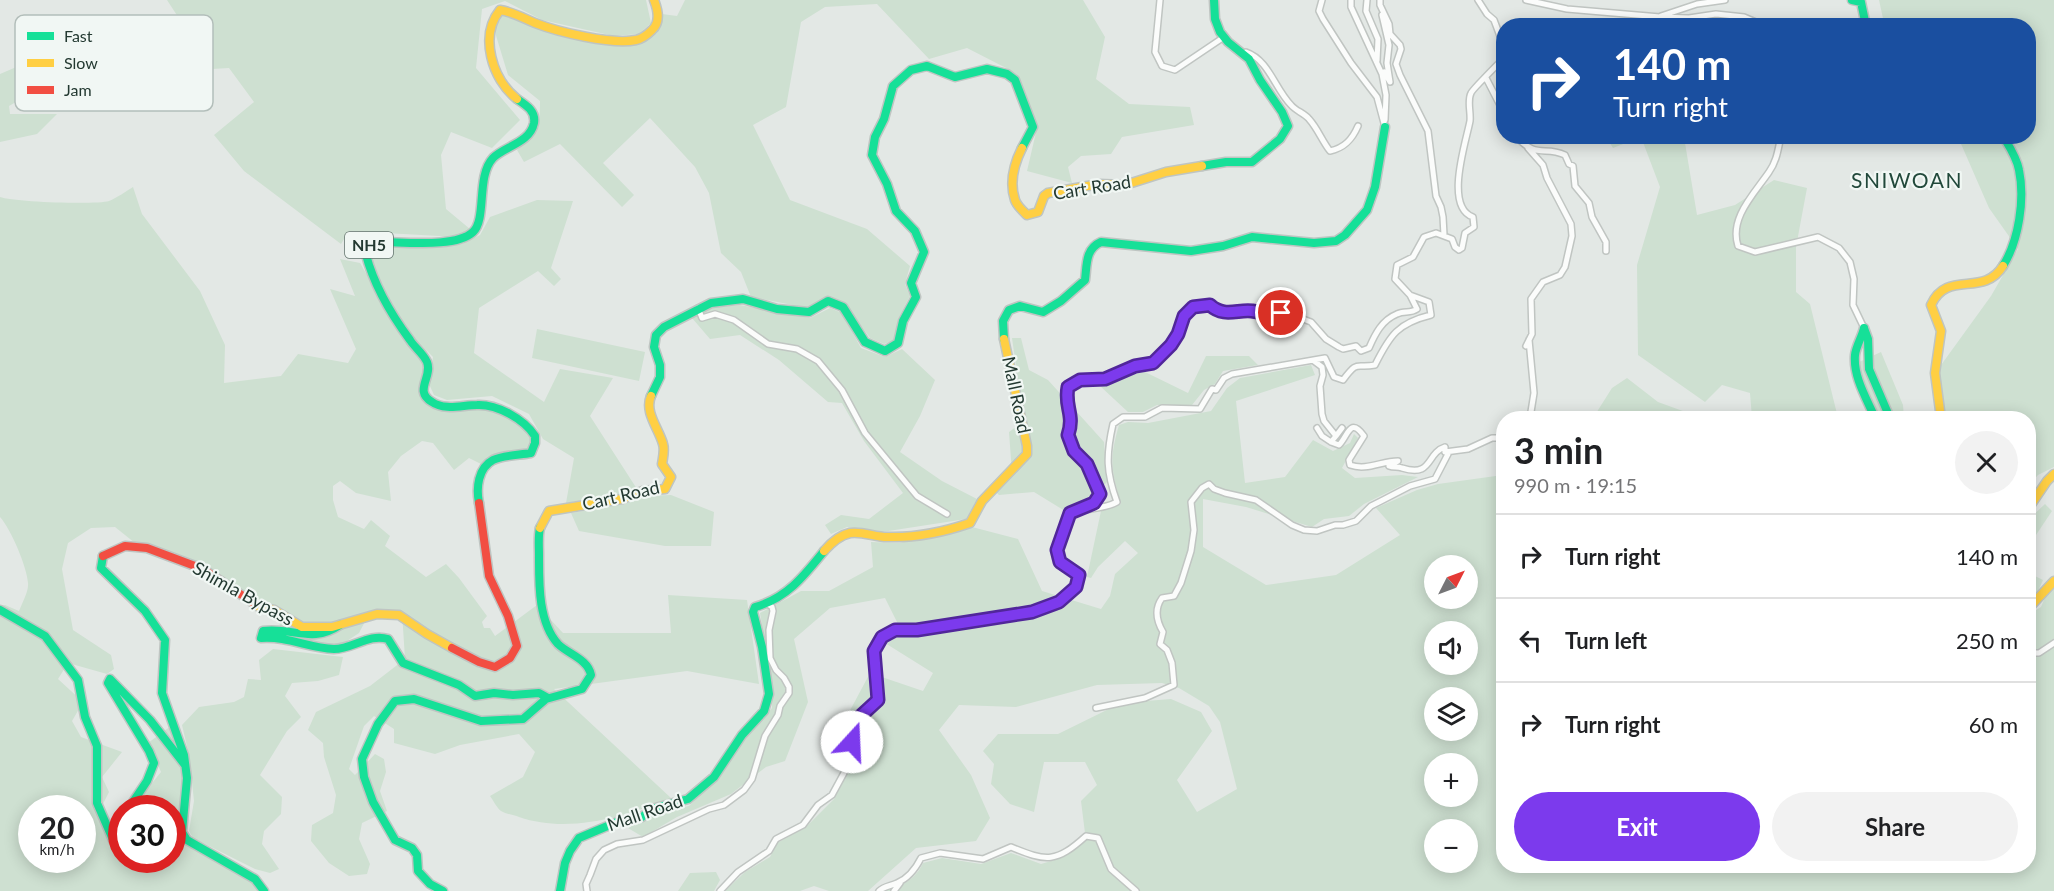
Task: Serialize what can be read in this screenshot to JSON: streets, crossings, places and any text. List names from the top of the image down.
{
  "streets": {
    "main road": [
      "Cart Road",
      "NH5",
      "Mall Road",
      "Shimla Bypass"
    ]
  },
  "crossings": [
    ["Cart Road", "Shimla Bypass"]
  ],
  "districts": ["SNIWOAN"],
  "legend": ["Fast", "Slow", "Jam"],
  "north": "top right",
  "page": {
    "turn": ["140 m", "Turn right"],
    "heading": ["3 min", "990 m · 19:15"],
    "list": [
      {
        "name": "Turn right",
        "value": "140 m"
      },
      {
        "name": "Turn left",
        "value": "250 m"
      },
      {
        "name": "Turn right",
        "value": "60 m"
      }
    ],
    "map_buttons": ["+", "−"],
    "buttons": ["Exit", "Share"],
    "speed": "20 km/h",
    "limit": "30"
  }
}
